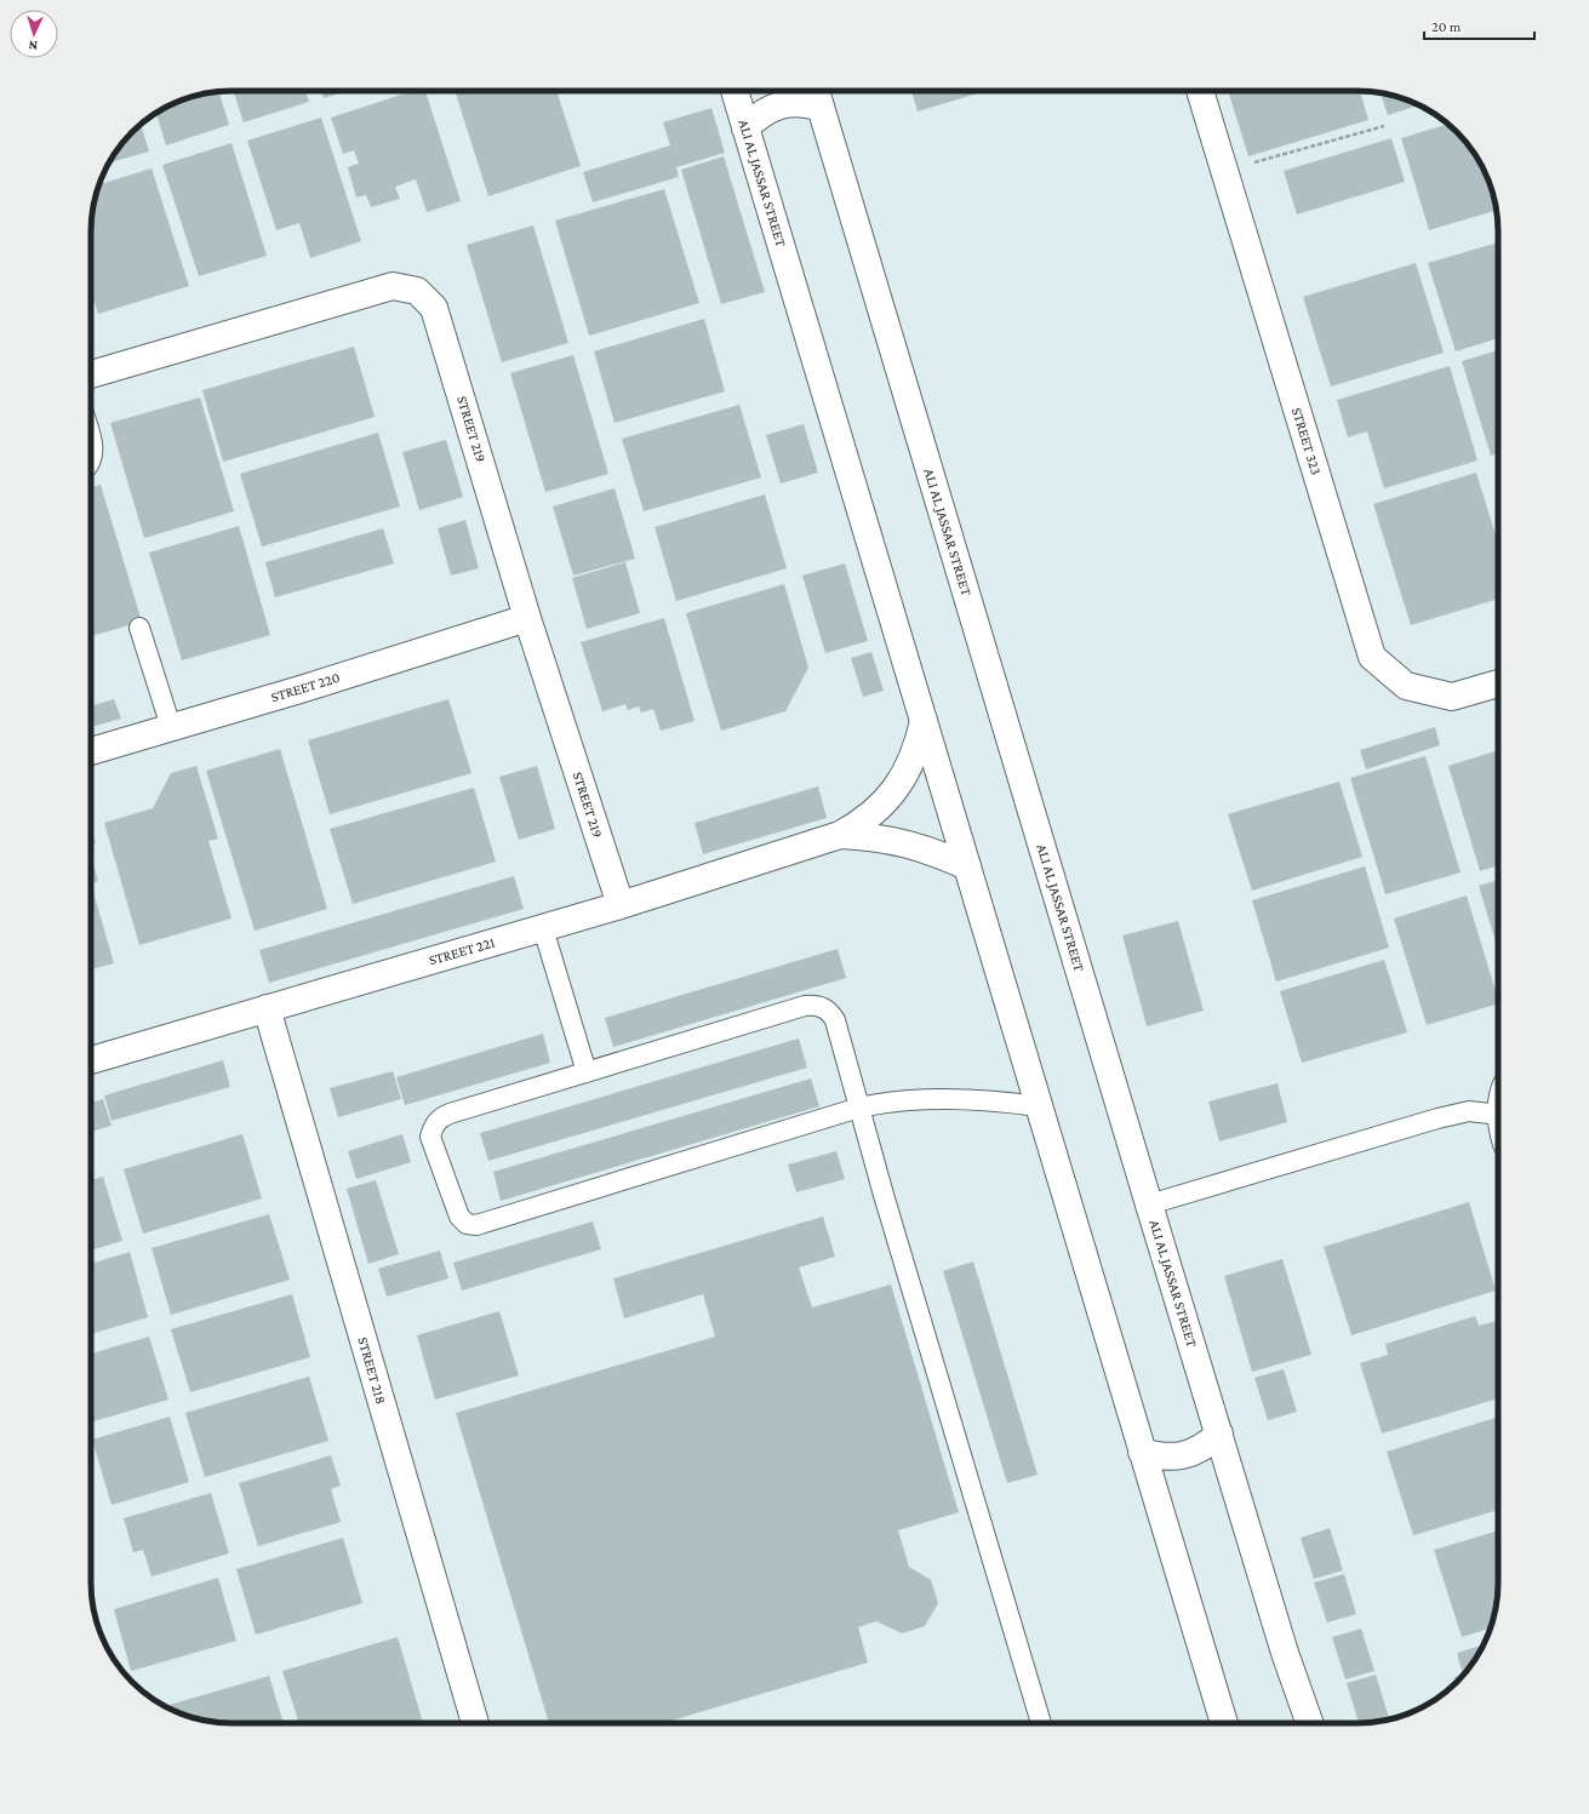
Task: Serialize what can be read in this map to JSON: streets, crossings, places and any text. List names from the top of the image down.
{
  "streets": {
    "street": [
      "ALI AL JASSAR STREET",
      "STREET 219",
      "STREET 323",
      "STREET 220",
      "STREET 221",
      "STREET 218"
    ]
  },
  "crossings": [
    ["ALI AL JASSAR STREET", "STREET 221"],
    ["STREET 219", "STREET 220"],
    ["STREET 219", "STREET 221"],
    ["STREET 221", "STREET 218"]
  ],
  "scale_bar": "20 m",
  "north": "bottom"
}
